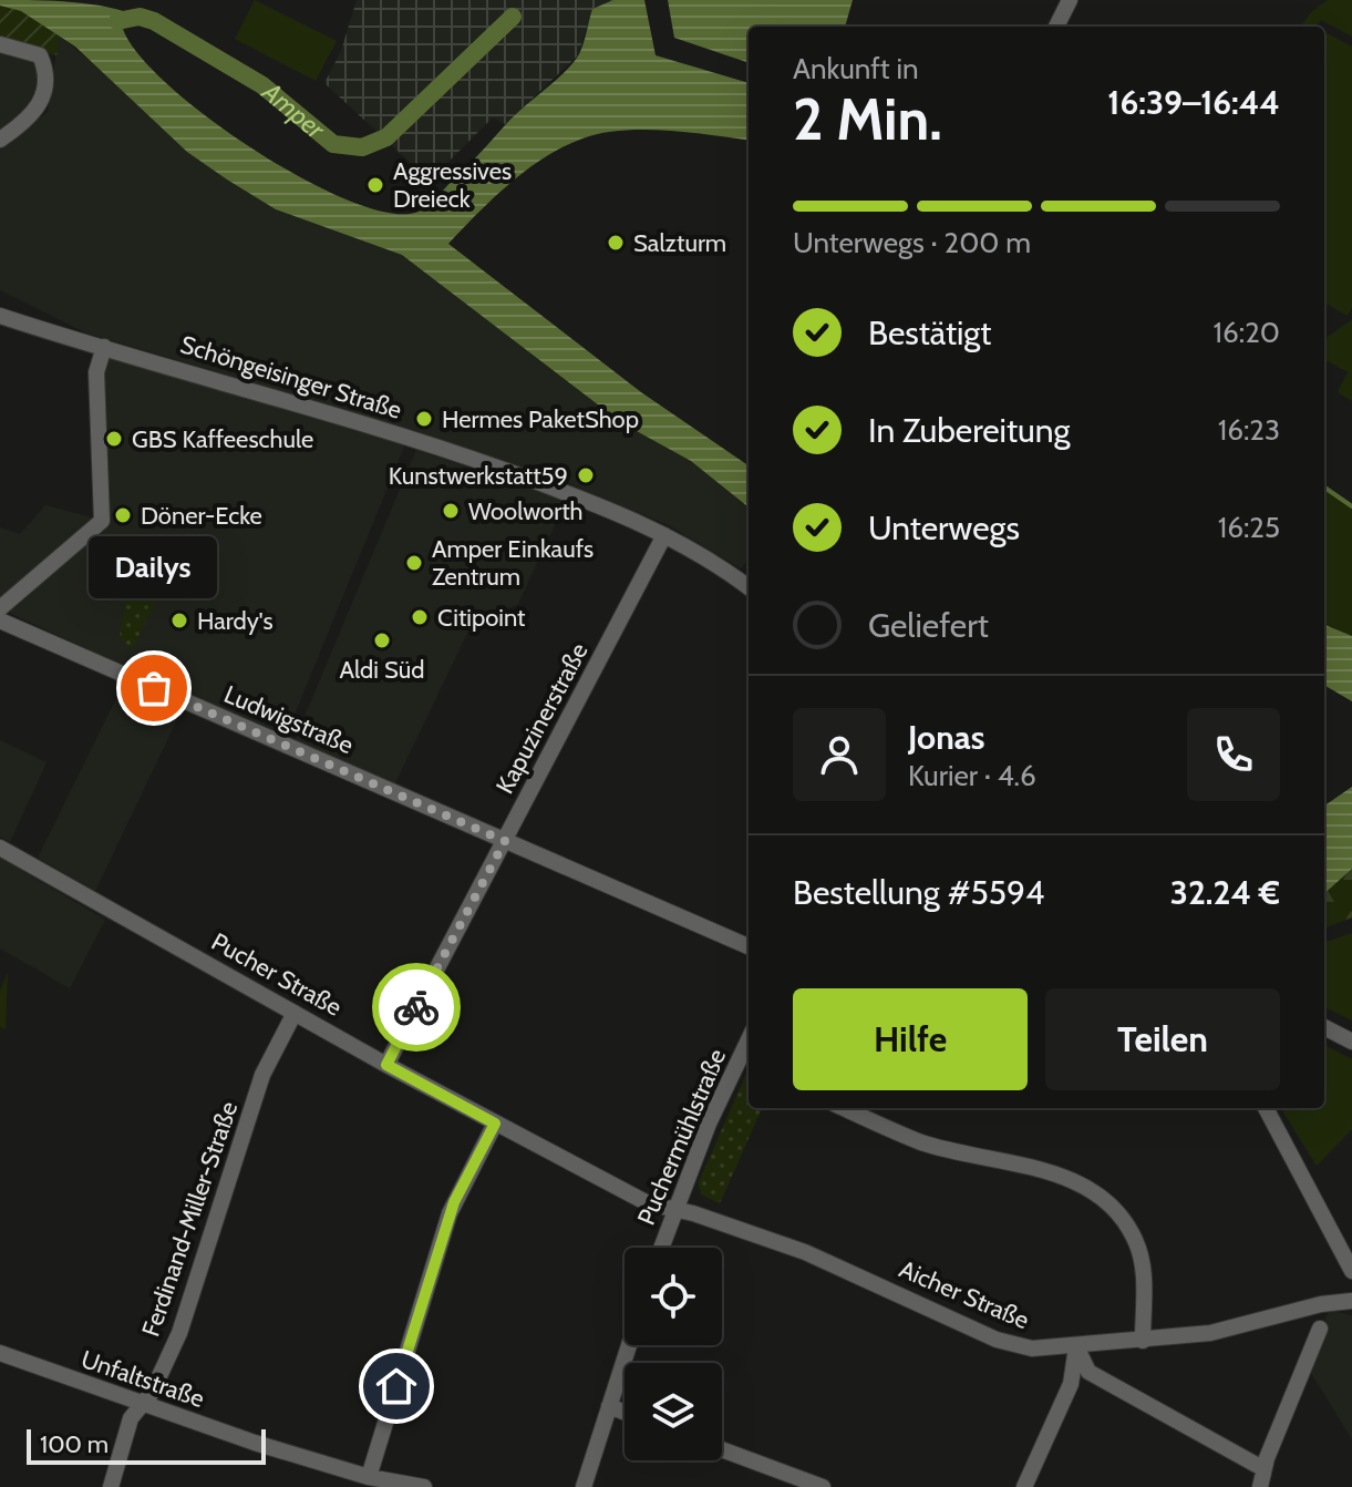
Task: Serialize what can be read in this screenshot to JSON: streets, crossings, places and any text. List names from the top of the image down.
{
  "streets": {
    "street": [
      "Schöngeisinger Straße",
      "Kapuzinerstraße",
      "Ludwigstraße",
      "Pucher Straße",
      "Puchermühlstraße",
      "Ferdinand-Miller-Straße",
      "Aicher Straße",
      "Unfaltstraße"
    ]
  },
  "crossings": [
    ["Schöngeisinger Straße", "Kapuzinerstraße"],
    ["Kapuzinerstraße", "Ludwigstraße"],
    ["Kapuzinerstraße", "Pucher Straße"],
    ["Pucher Straße", "Puchermühlstraße"],
    ["Pucher Straße", "Ferdinand-Miller-Straße"],
    ["Pucher Straße", "Aicher Straße"],
    ["Puchermühlstraße", "Aicher Straße"],
    ["Ferdinand-Miller-Straße", "Unfaltstraße"]
  ],
  "water": ["Amper"],
  "places": [
    "Aggressives Dreieck",
    "Salzturm",
    "Hermes PaketShop",
    "GBS Kaffeeschule",
    "Kunstwerkstatt59",
    "Woolworth",
    "Döner-Ecke",
    "Amper Einkaufs Zentrum",
    "Citipoint",
    "Hardy's",
    "Aldi Süd",
    "Dailys"
  ],
  "scale_bar": "100 m",
  "page": {
    "heading": ["2 Min.", "Ankunft in", "16:39–16:44"],
    "panel": [
      "Jonas",
      "Kurier · 4.6",
      "Bestellung #5594",
      "32.24 €"
    ],
    "bar": "Unterwegs · 200 m",
    "list": [
      ["Bestätigt", "16:20"],
      ["In Zubereitung", "16:23"],
      ["Unterwegs", "16:25"],
      "Geliefert"
    ],
    "bubble": "Dailys",
    "buttons": ["Hilfe", "Teilen"],
    "scale": "100 m"
  }
}
